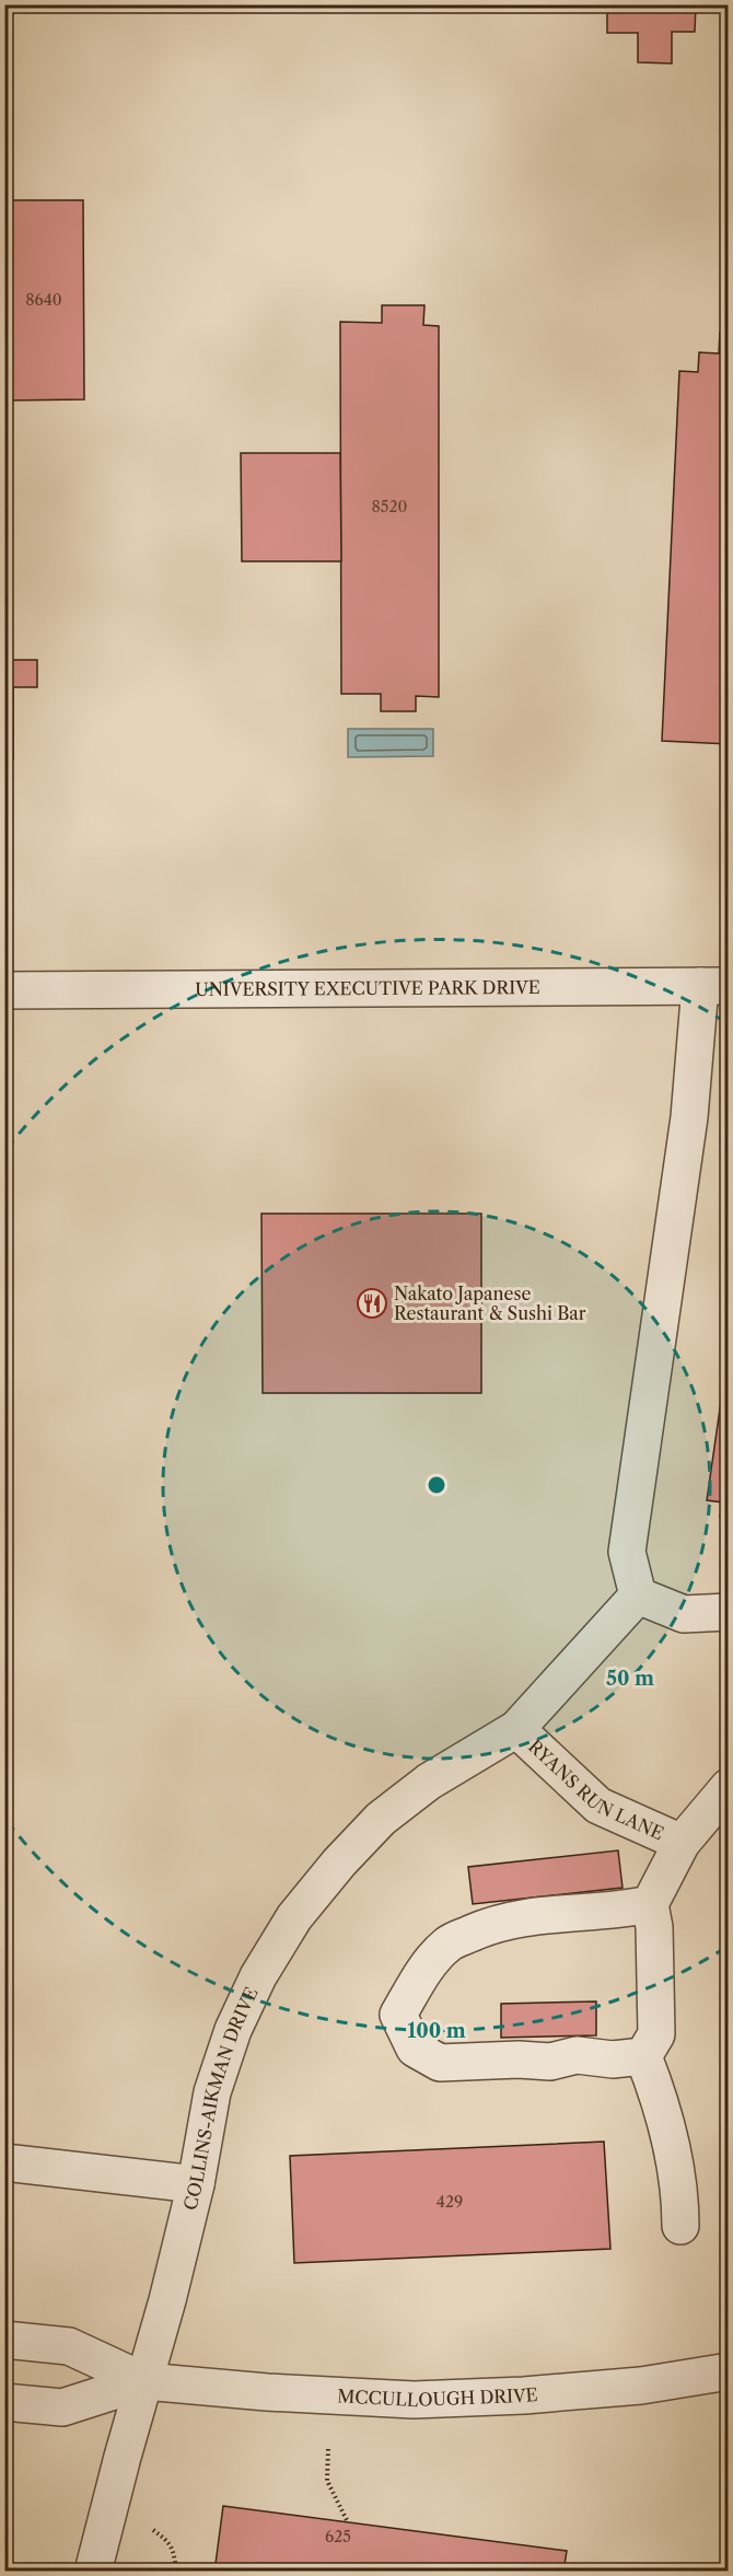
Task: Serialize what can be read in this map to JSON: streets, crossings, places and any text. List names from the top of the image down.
{
  "streets": {
    "street": [
      "UNIVERSITY EXECUTIVE PARK DRIVE",
      "RYANS RUN LANE",
      "COLLINS-AIKMAN DRIVE",
      "MCCULLOUGH DRIVE"
    ]
  },
  "crossings": [
    ["RYANS RUN LANE", "COLLINS-AIKMAN DRIVE"],
    ["COLLINS-AIKMAN DRIVE", "MCCULLOUGH DRIVE"]
  ],
  "places": {
    "restaurant": ["Nakato Japanese Restaurant & Sushi Bar"]
  },
  "house_numbers": [
    "8640",
    "8520",
    "429",
    "625"
  ],
  "rings": ["50 m", "100 m"]
}
